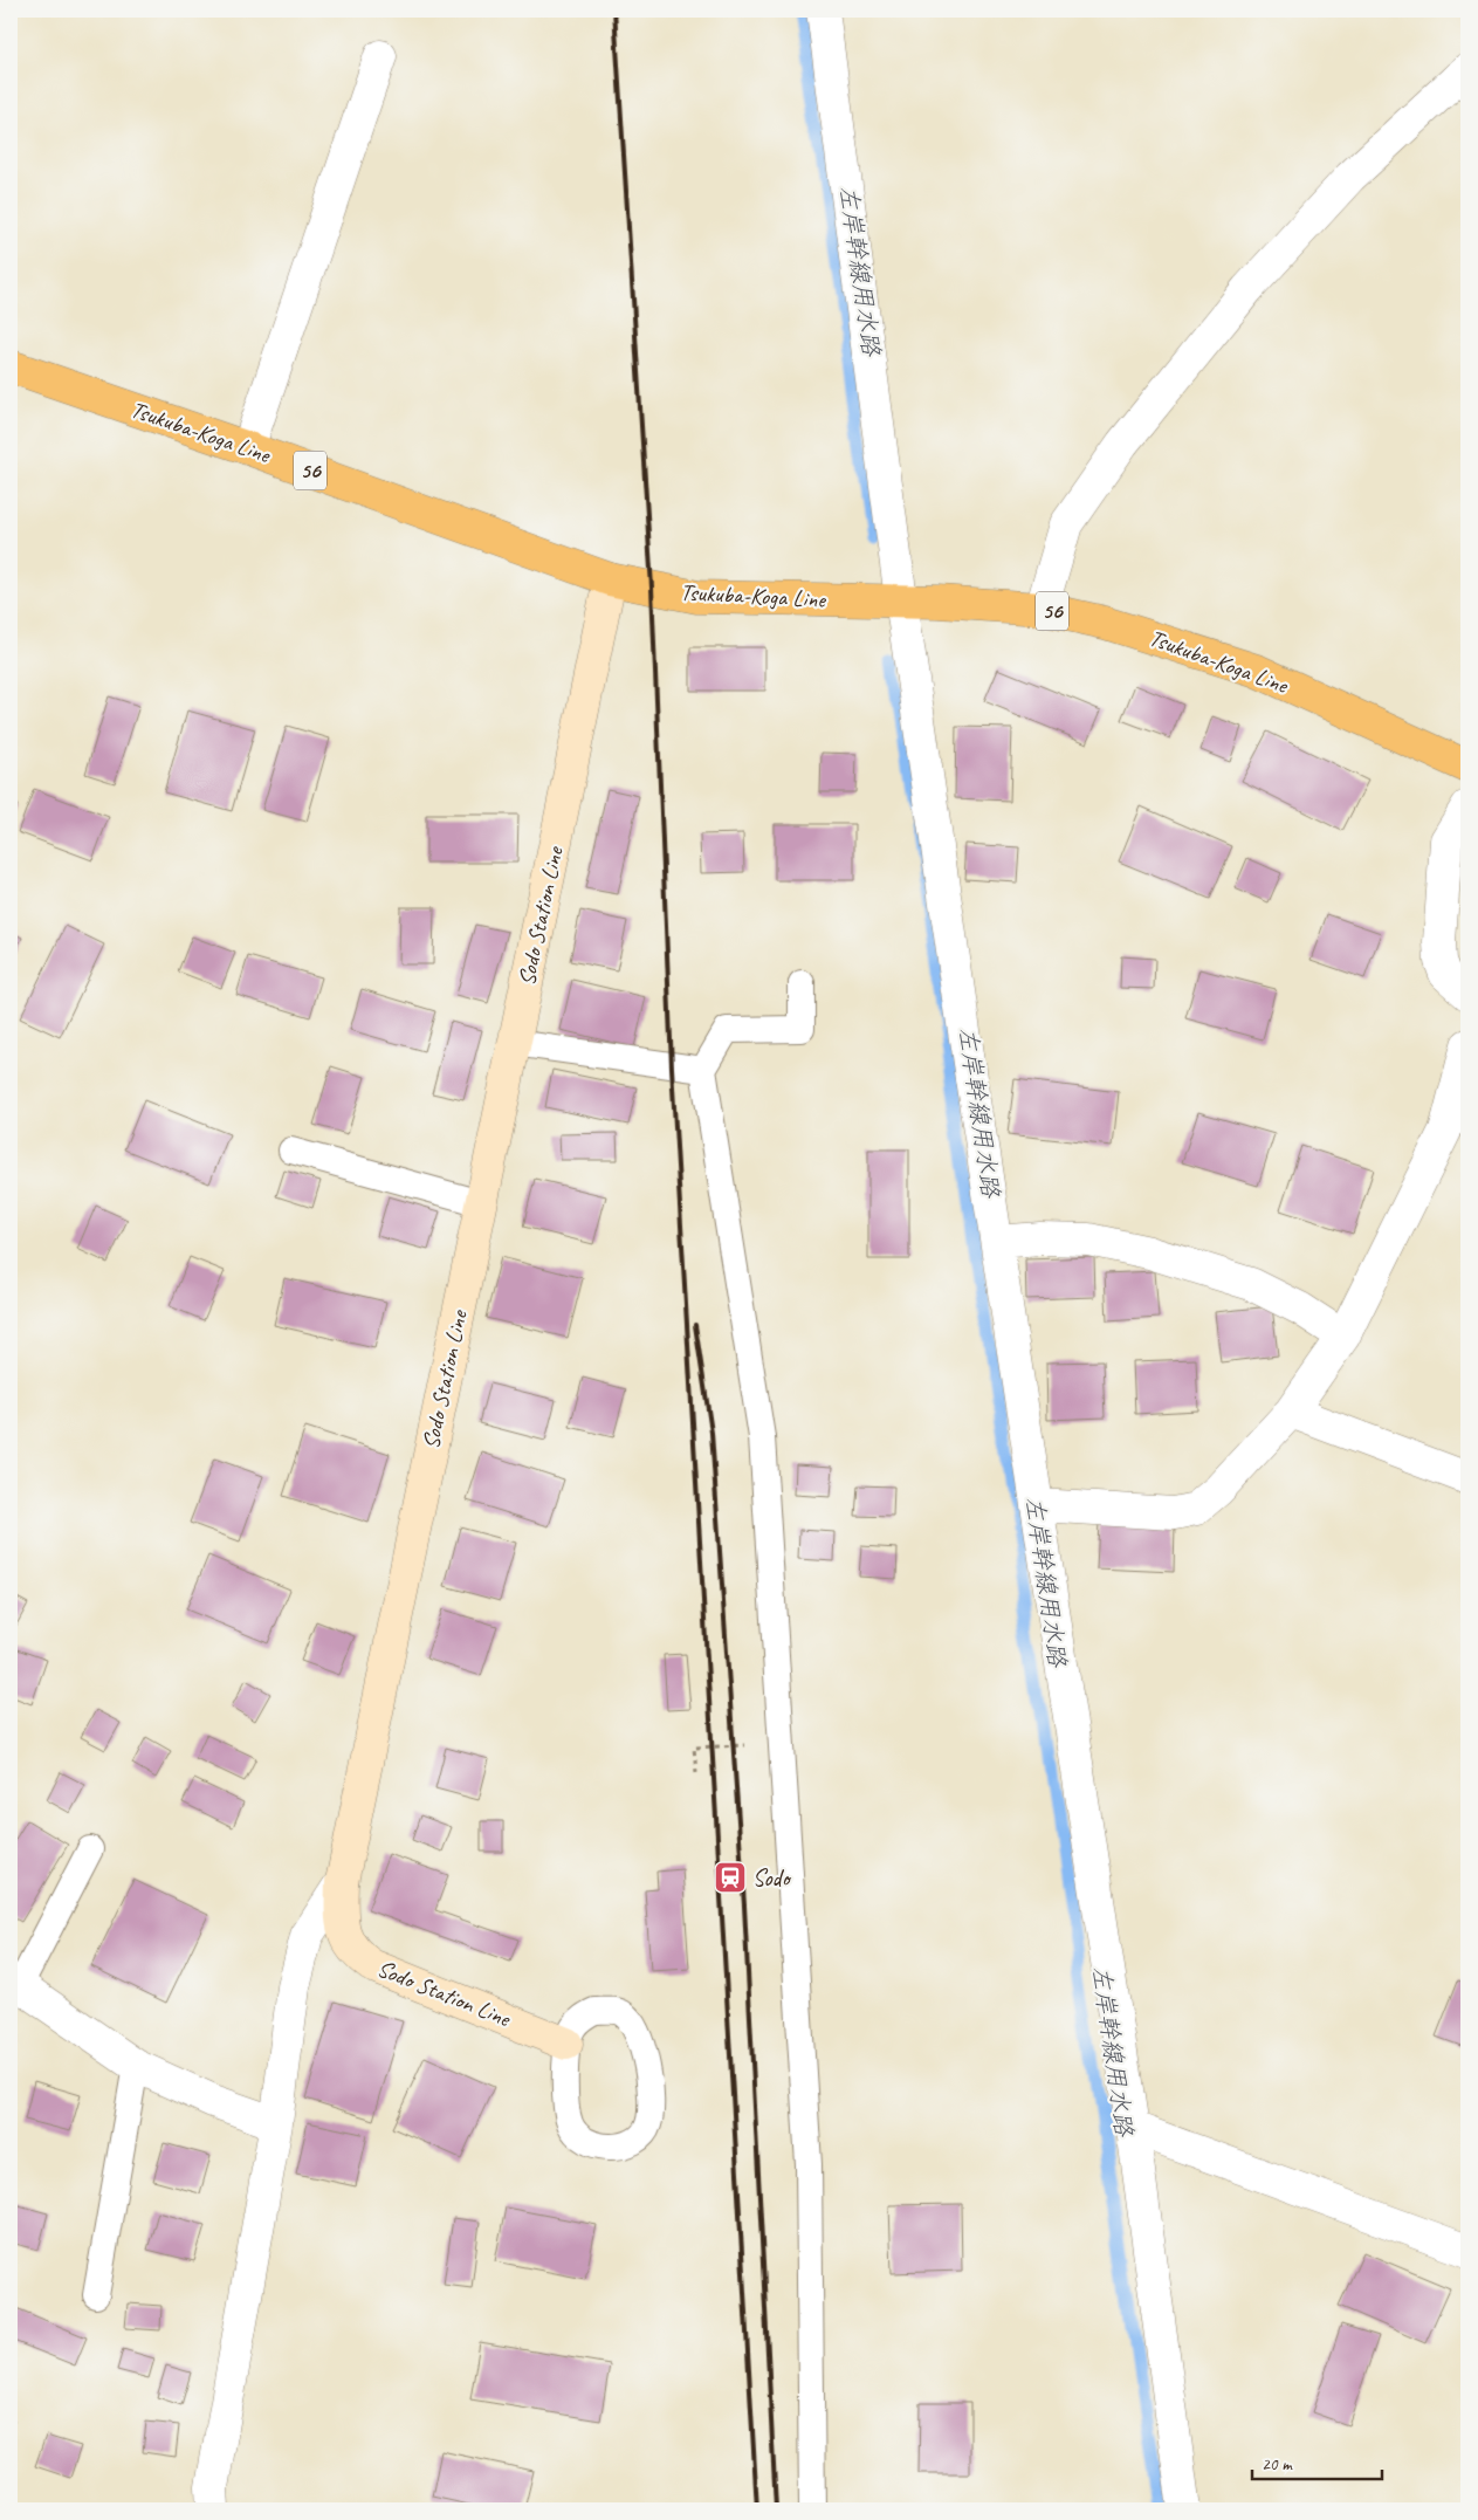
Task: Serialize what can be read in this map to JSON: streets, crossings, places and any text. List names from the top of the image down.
{
  "streets": {
    "main road": ["Tsukuba-Koga Line", "56", "Sodo Station Line"]
  },
  "crossings": [
    ["Tsukuba-Koga Line", "Sodo Station Line"]
  ],
  "water": ["左岸幹線用水路"],
  "places": {
    "station": ["Sodo"]
  },
  "scale_bar": "20 m"
}
